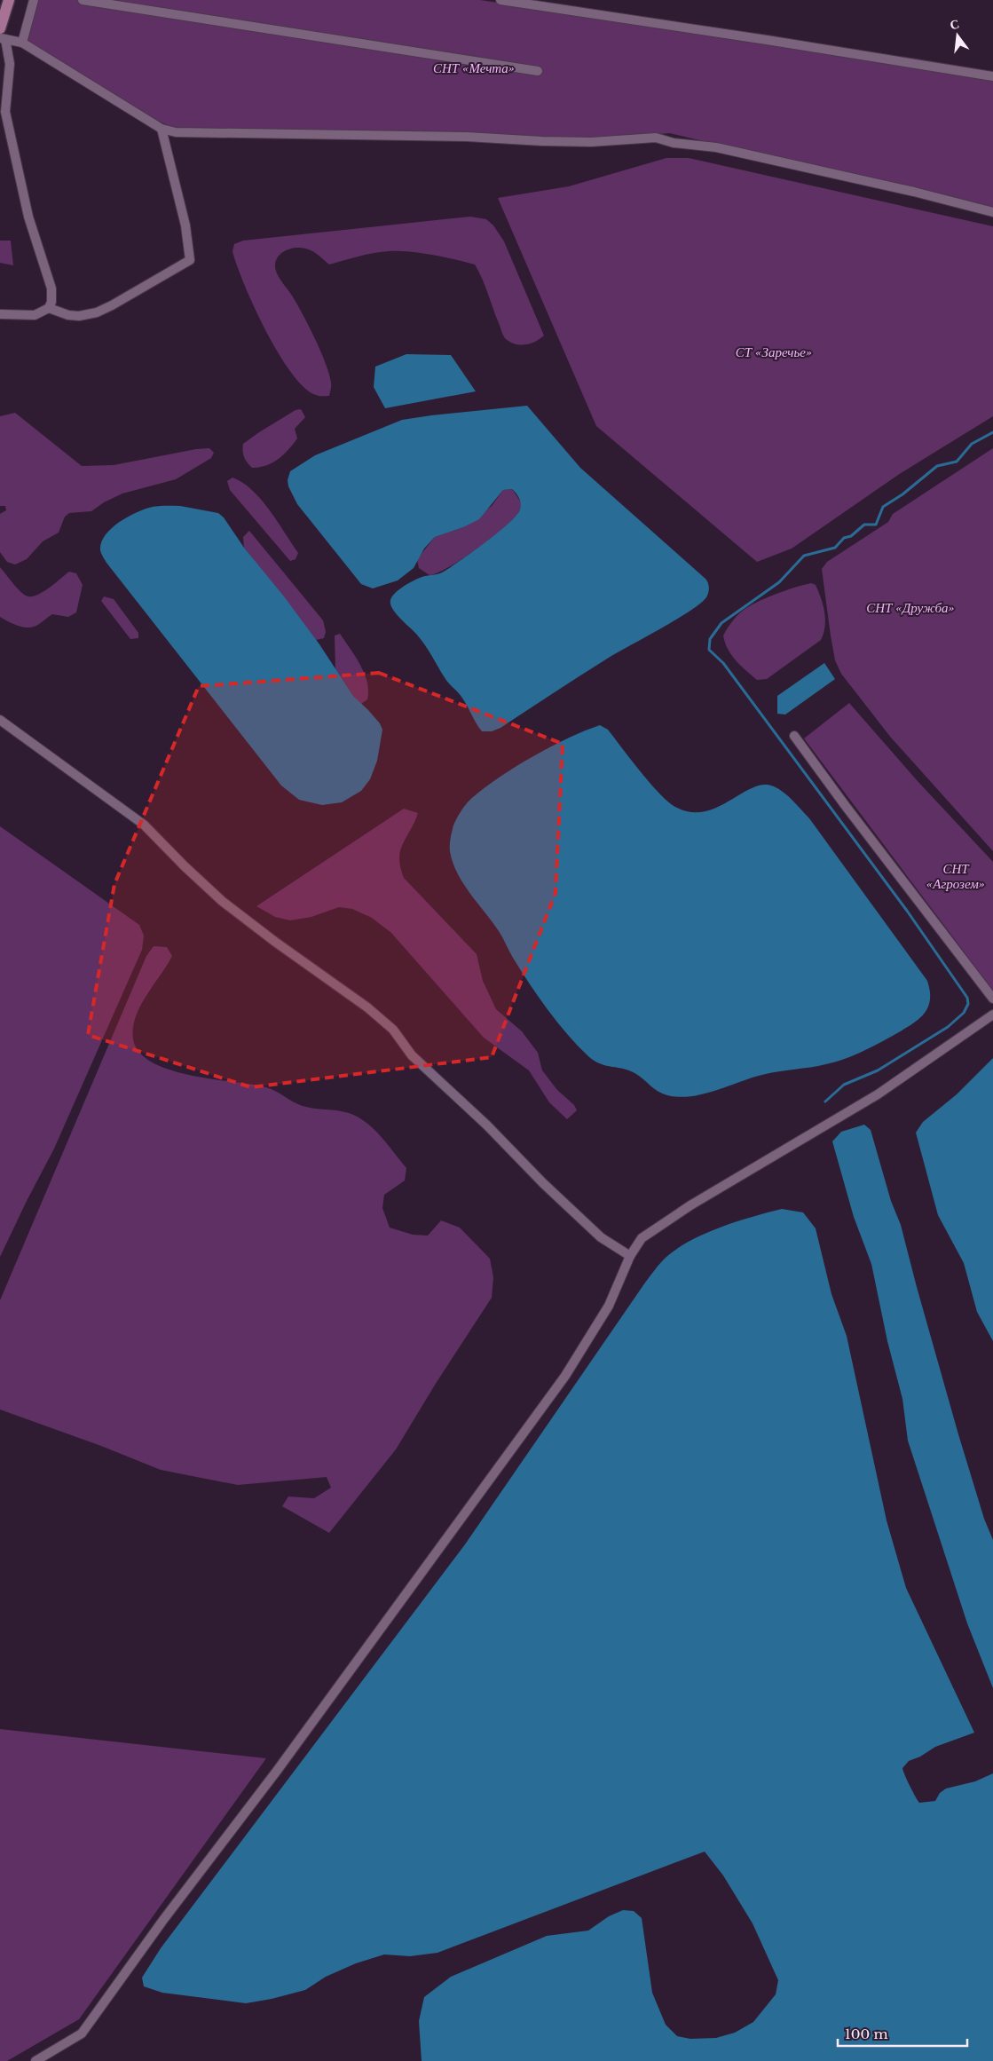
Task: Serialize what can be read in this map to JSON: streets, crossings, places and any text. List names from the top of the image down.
{
  "parks": [
    "СНТ «Мечта»",
    "СТ «Заречье»",
    "СНТ «Дружба»",
    "СНТ «Агрозем»"
  ],
  "scale_bar": "100 m",
  "north": "top"
}
